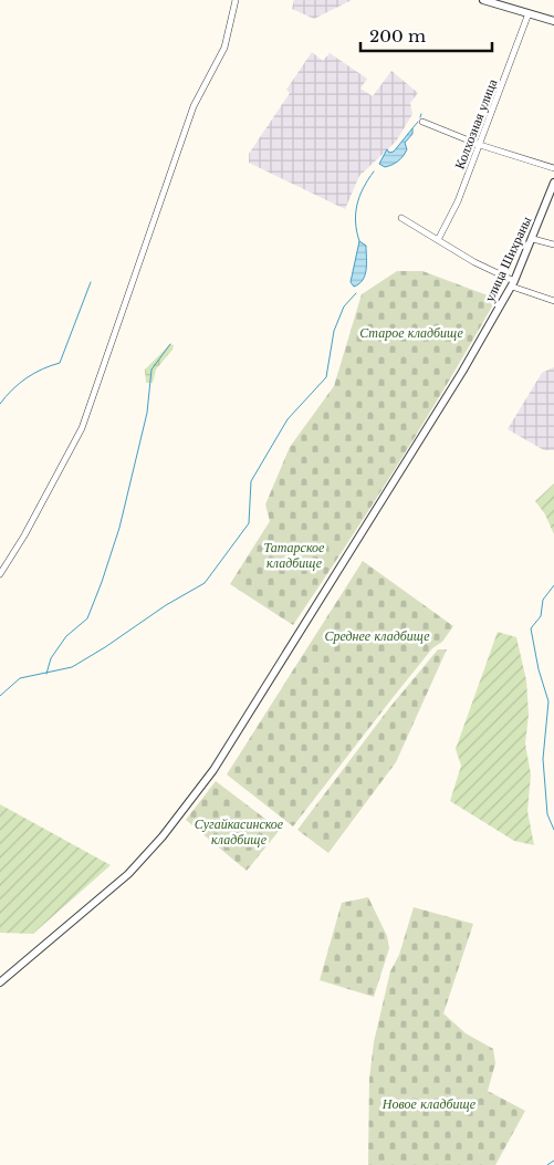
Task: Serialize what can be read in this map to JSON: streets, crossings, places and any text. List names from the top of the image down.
{
  "streets": {
    "street": ["Колхозная улица", "улица Шихраны"]
  },
  "parks": [
    "Старое кладбище",
    "Татарское кладбище",
    "Среднее кладбище",
    "Сугайкасинское кладбище",
    "Новое кладбище"
  ],
  "scale_bar": "200 m"
}
